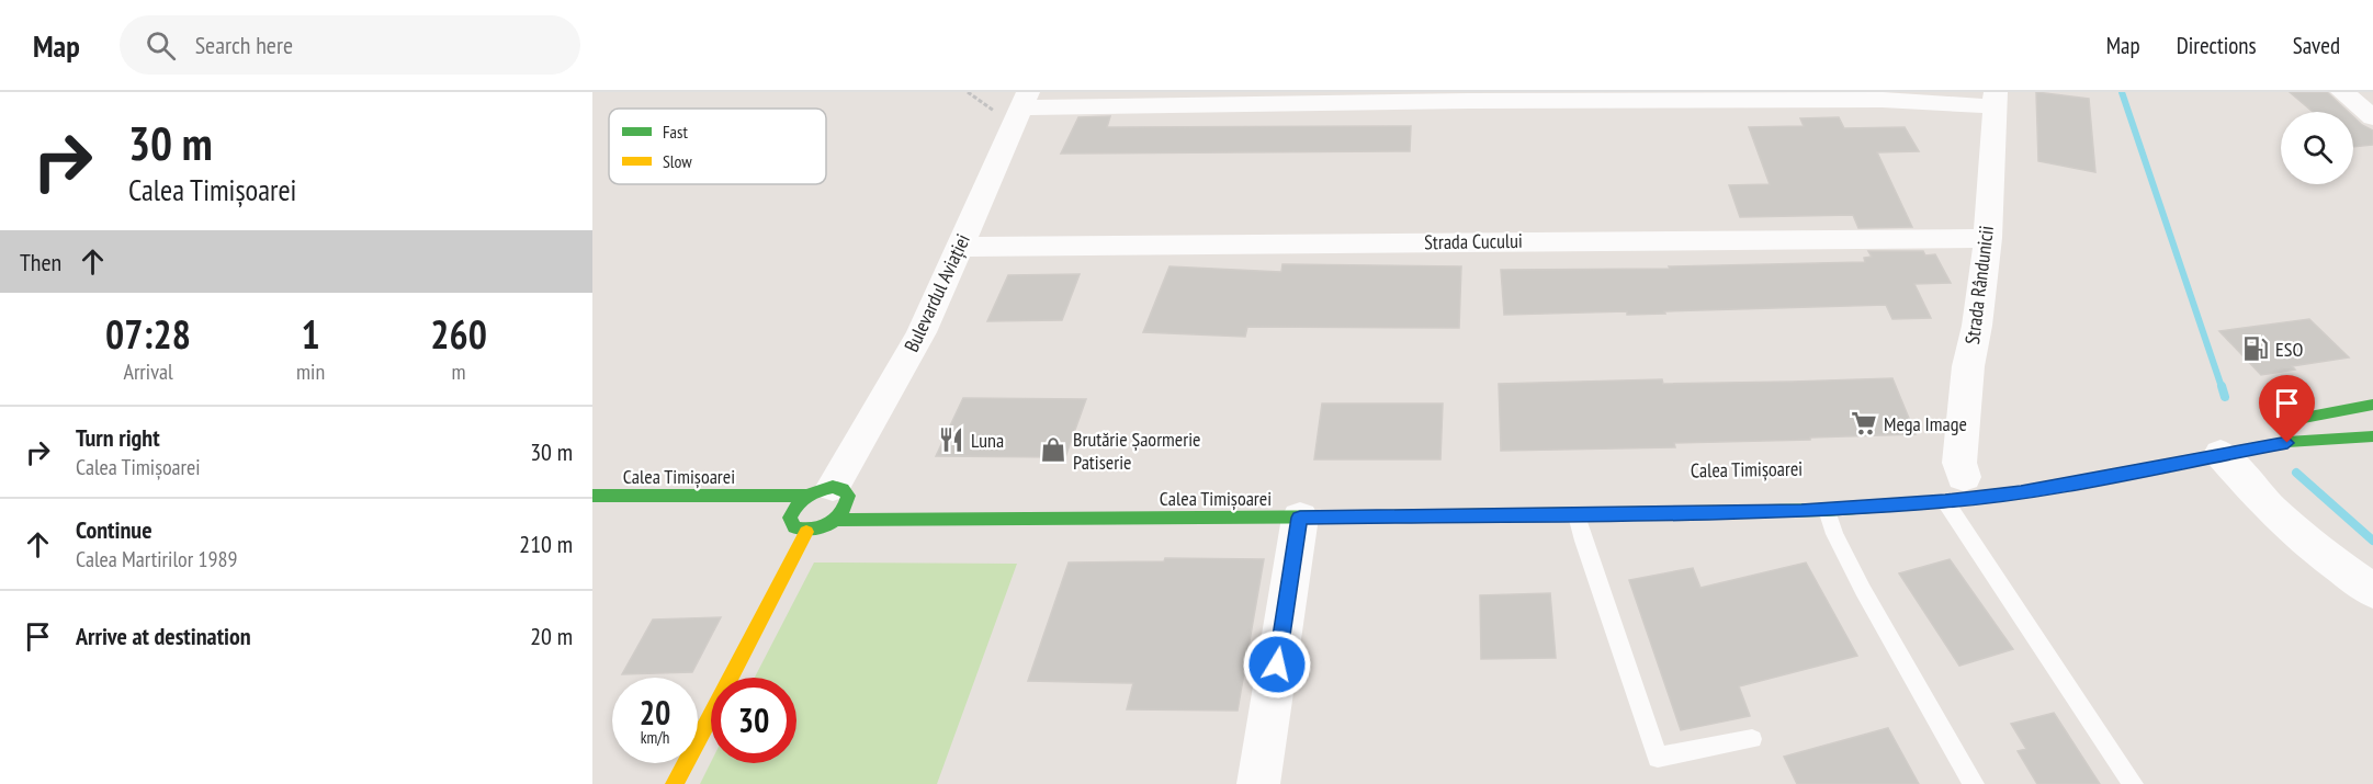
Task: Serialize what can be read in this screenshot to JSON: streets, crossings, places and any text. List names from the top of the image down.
{
  "streets": {
    "main road": ["Calea Timișoarei"],
    "street": ["Strada Cucului", "Strada Rândunicii", "Bulevardul Aviației"]
  },
  "crossings": [
    ["Strada Cucului", "Strada Rândunicii"],
    ["Strada Cucului", "Bulevardul Aviației"],
    ["Bulevardul Aviației", "Calea Timișoarei"]
  ],
  "places": {
    "fuel station": ["ESO"],
    "supermarket": ["Mega Image"],
    "restaurant": ["Luna"],
    "shop": ["Brutărie Șaormerie Patiserie"]
  },
  "legend": ["Fast", "Slow"],
  "page": {
    "header": "Map",
    "search": "Search here",
    "nav": ["Map", "Directions", "Saved"],
    "turn": ["30 m", "Calea Timișoarei"],
    "then": "Then",
    "eta": [
      "07:28",
      "Arrival",
      "1",
      "min",
      "260",
      "m"
    ],
    "list": [
      {
        "name": "Turn right",
        "note": "Calea Timișoarei",
        "value": "30 m"
      },
      {
        "name": "Continue",
        "note": "Calea Martirilor 1989",
        "value": "210 m"
      },
      {
        "name": "Arrive at destination",
        "value": "20 m"
      }
    ],
    "speed": "20 km/h",
    "limit": "30"
  }
}
